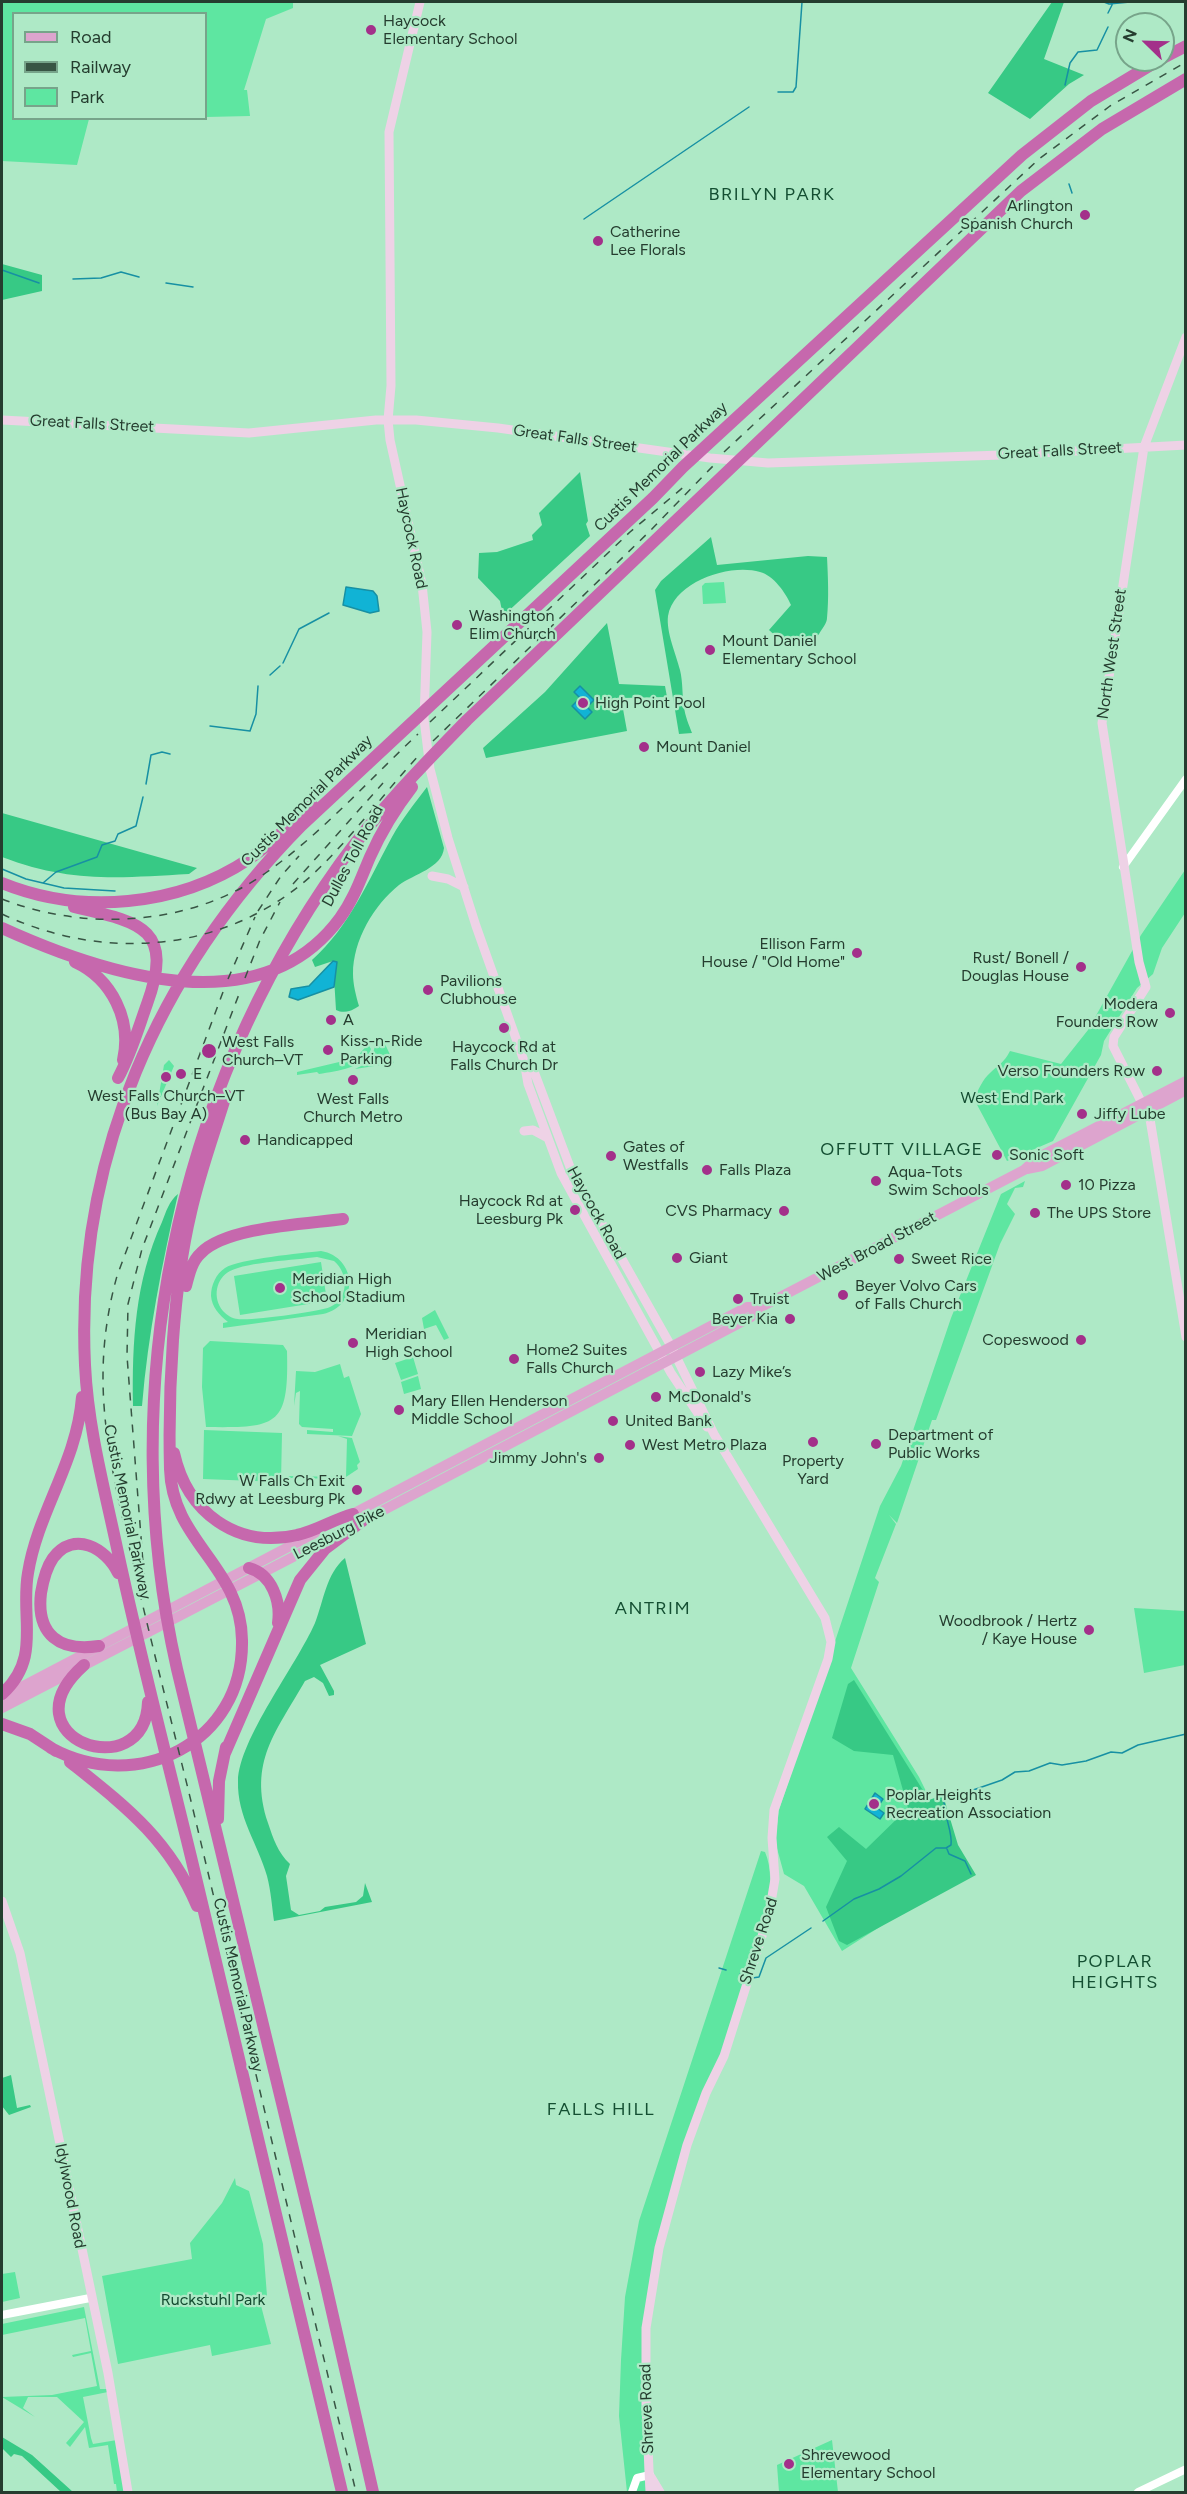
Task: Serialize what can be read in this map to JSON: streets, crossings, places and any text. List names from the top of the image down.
{
  "streets": {
    "highway": ["Custis Memorial Parkway", "Dulles Toll Road"],
    "main road": [
      "Great Falls Street",
      "Haycock Road",
      "North West Street",
      "West Broad Street",
      "Leesburg Pike",
      "Shreve Road",
      "Idylwood Road"
    ]
  },
  "crossings": [
    ["Great Falls Street", "Haycock Road"],
    ["Great Falls Street", "North West Street"],
    ["Custis Memorial Parkway", "Dulles Toll Road"],
    ["Haycock Road", "West Broad Street"],
    ["Haycock Road", "Leesburg Pike"],
    ["Haycock Road", "Shreve Road"],
    ["North West Street", "West Broad Street"],
    ["West Broad Street", "Leesburg Pike"],
    ["West Broad Street", "Shreve Road"],
    ["Leesburg Pike", "Shreve Road"]
  ],
  "districts": [
    "BRILYN PARK",
    "OFFUTT VILLAGE",
    "ANTRIM",
    "POPLAR HEIGHTS",
    "FALLS HILL"
  ],
  "parks": ["West End Park", "Ruckstuhl Park"],
  "places": [
    "Haycock Elementary School",
    "Arlington Spanish Church",
    "Catherine Lee Florals",
    "Washington Elim Church",
    "Mount Daniel Elementary School",
    "High Point Pool",
    "Mount Daniel",
    "Ellison Farm House / \"Old Home\"",
    "Rust/ Bonell / Douglas House",
    "Pavilions Clubhouse",
    "Modera Founders Row",
    "A",
    "Haycock Rd at Falls Church Dr",
    "Kiss-n-Ride Parking",
    "West Falls Church–VT",
    "Verso Founders Row",
    "E",
    "West Falls Church–VT (Bus Bay A)",
    "West Falls Church Metro",
    "Jiffy Lube",
    "Handicapped",
    "Sonic Soft",
    "Gates of Westfalls",
    "Falls Plaza",
    "Aqua-Tots Swim Schools",
    "10 Pizza",
    "Haycock Rd at Leesburg Pk",
    "CVS Pharmacy",
    "The UPS Store",
    "Giant",
    "Sweet Rice",
    "Meridian High School Stadium",
    "Beyer Volvo Cars of Falls Church",
    "Truist",
    "Beyer Kia",
    "Copeswood",
    "Meridian High School",
    "Home2 Suites Falls Church",
    "Lazy Mike’s",
    "McDonald's",
    "Mary Ellen Henderson Middle School",
    "United Bank",
    "Property Yard",
    "Department of Public Works",
    "West Metro Plaza",
    "Jimmy John's",
    "W Falls Ch Exit Rdwy at Leesburg Pk",
    "Woodbrook / Hertz / Kaye House",
    "Poplar Heights Recreation Association",
    "Shrevewood Elementary School"
  ],
  "legend": ["Road", "Railway", "Park"],
  "north": "top left"
}
